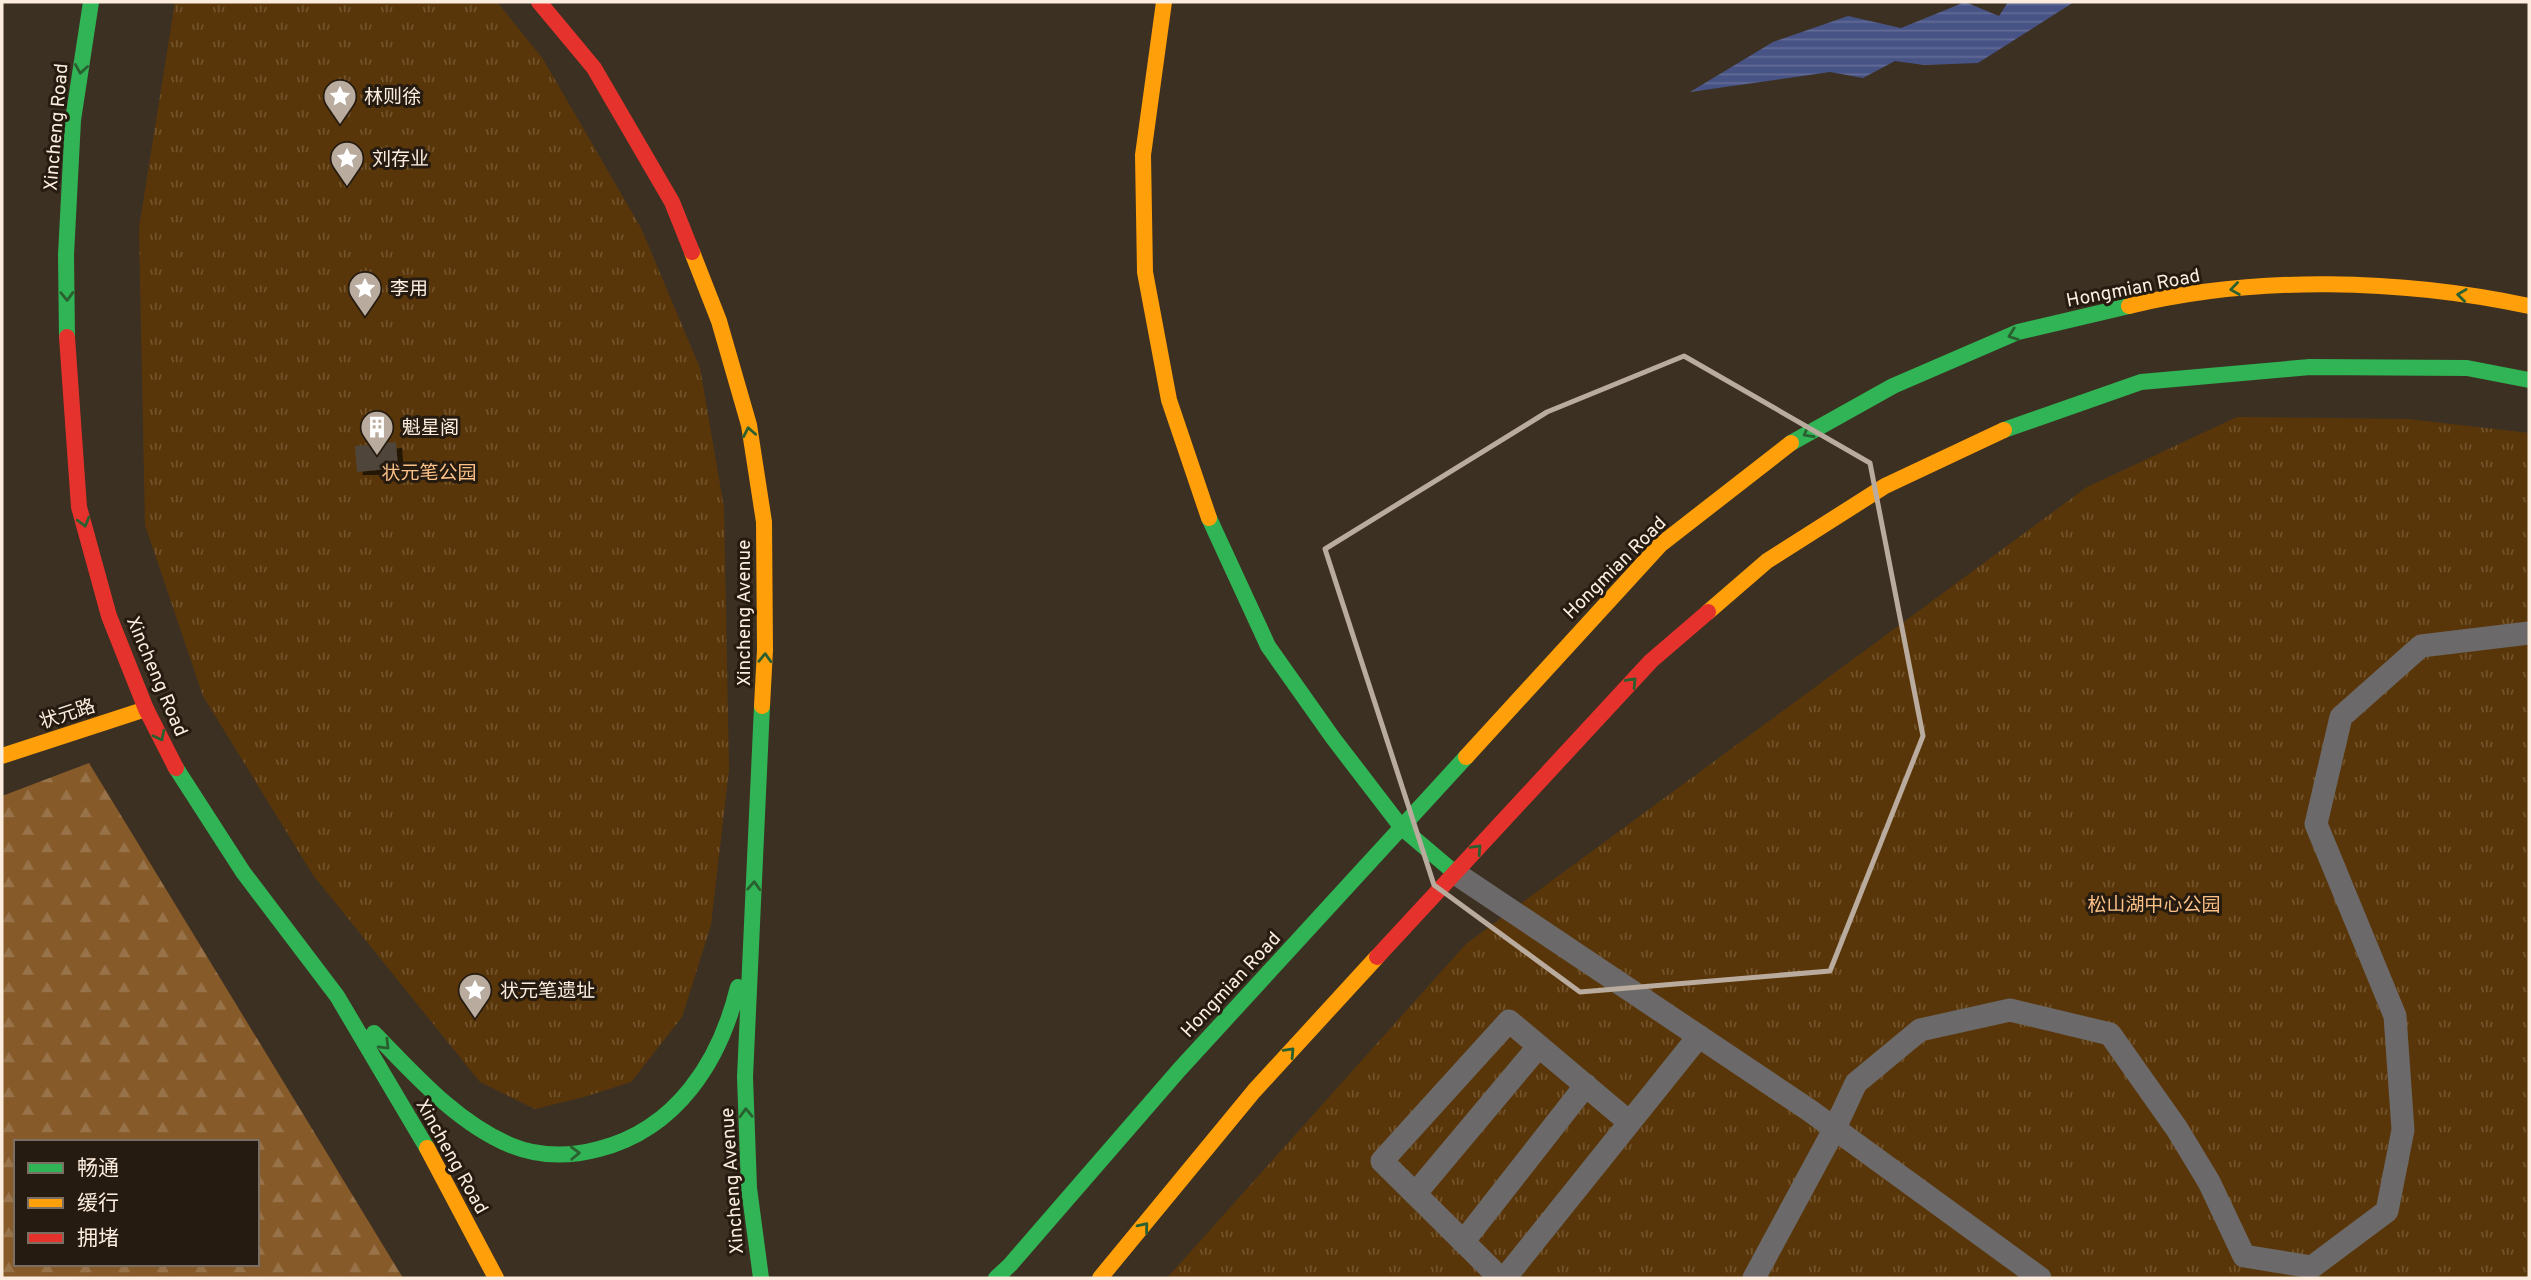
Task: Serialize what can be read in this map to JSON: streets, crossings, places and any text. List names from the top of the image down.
{
  "streets": {
    "main road": [
      "Xincheng Road",
      "Hongmian Road",
      "Xincheng Avenue",
      "状元路"
    ]
  },
  "crossings": [
    ["Xincheng Road", "状元路"]
  ],
  "one_way": ["Xincheng Road", "Xincheng Avenue"],
  "parks": ["状元笔公园", "松山湖中心公园"],
  "places": {
    "place": [
      "林则徐",
      "刘存业",
      "李用",
      "状元笔遗址"
    ],
    "building": ["魁星阁"]
  },
  "legend": ["畅通", "缓行", "拥堵"]
}
